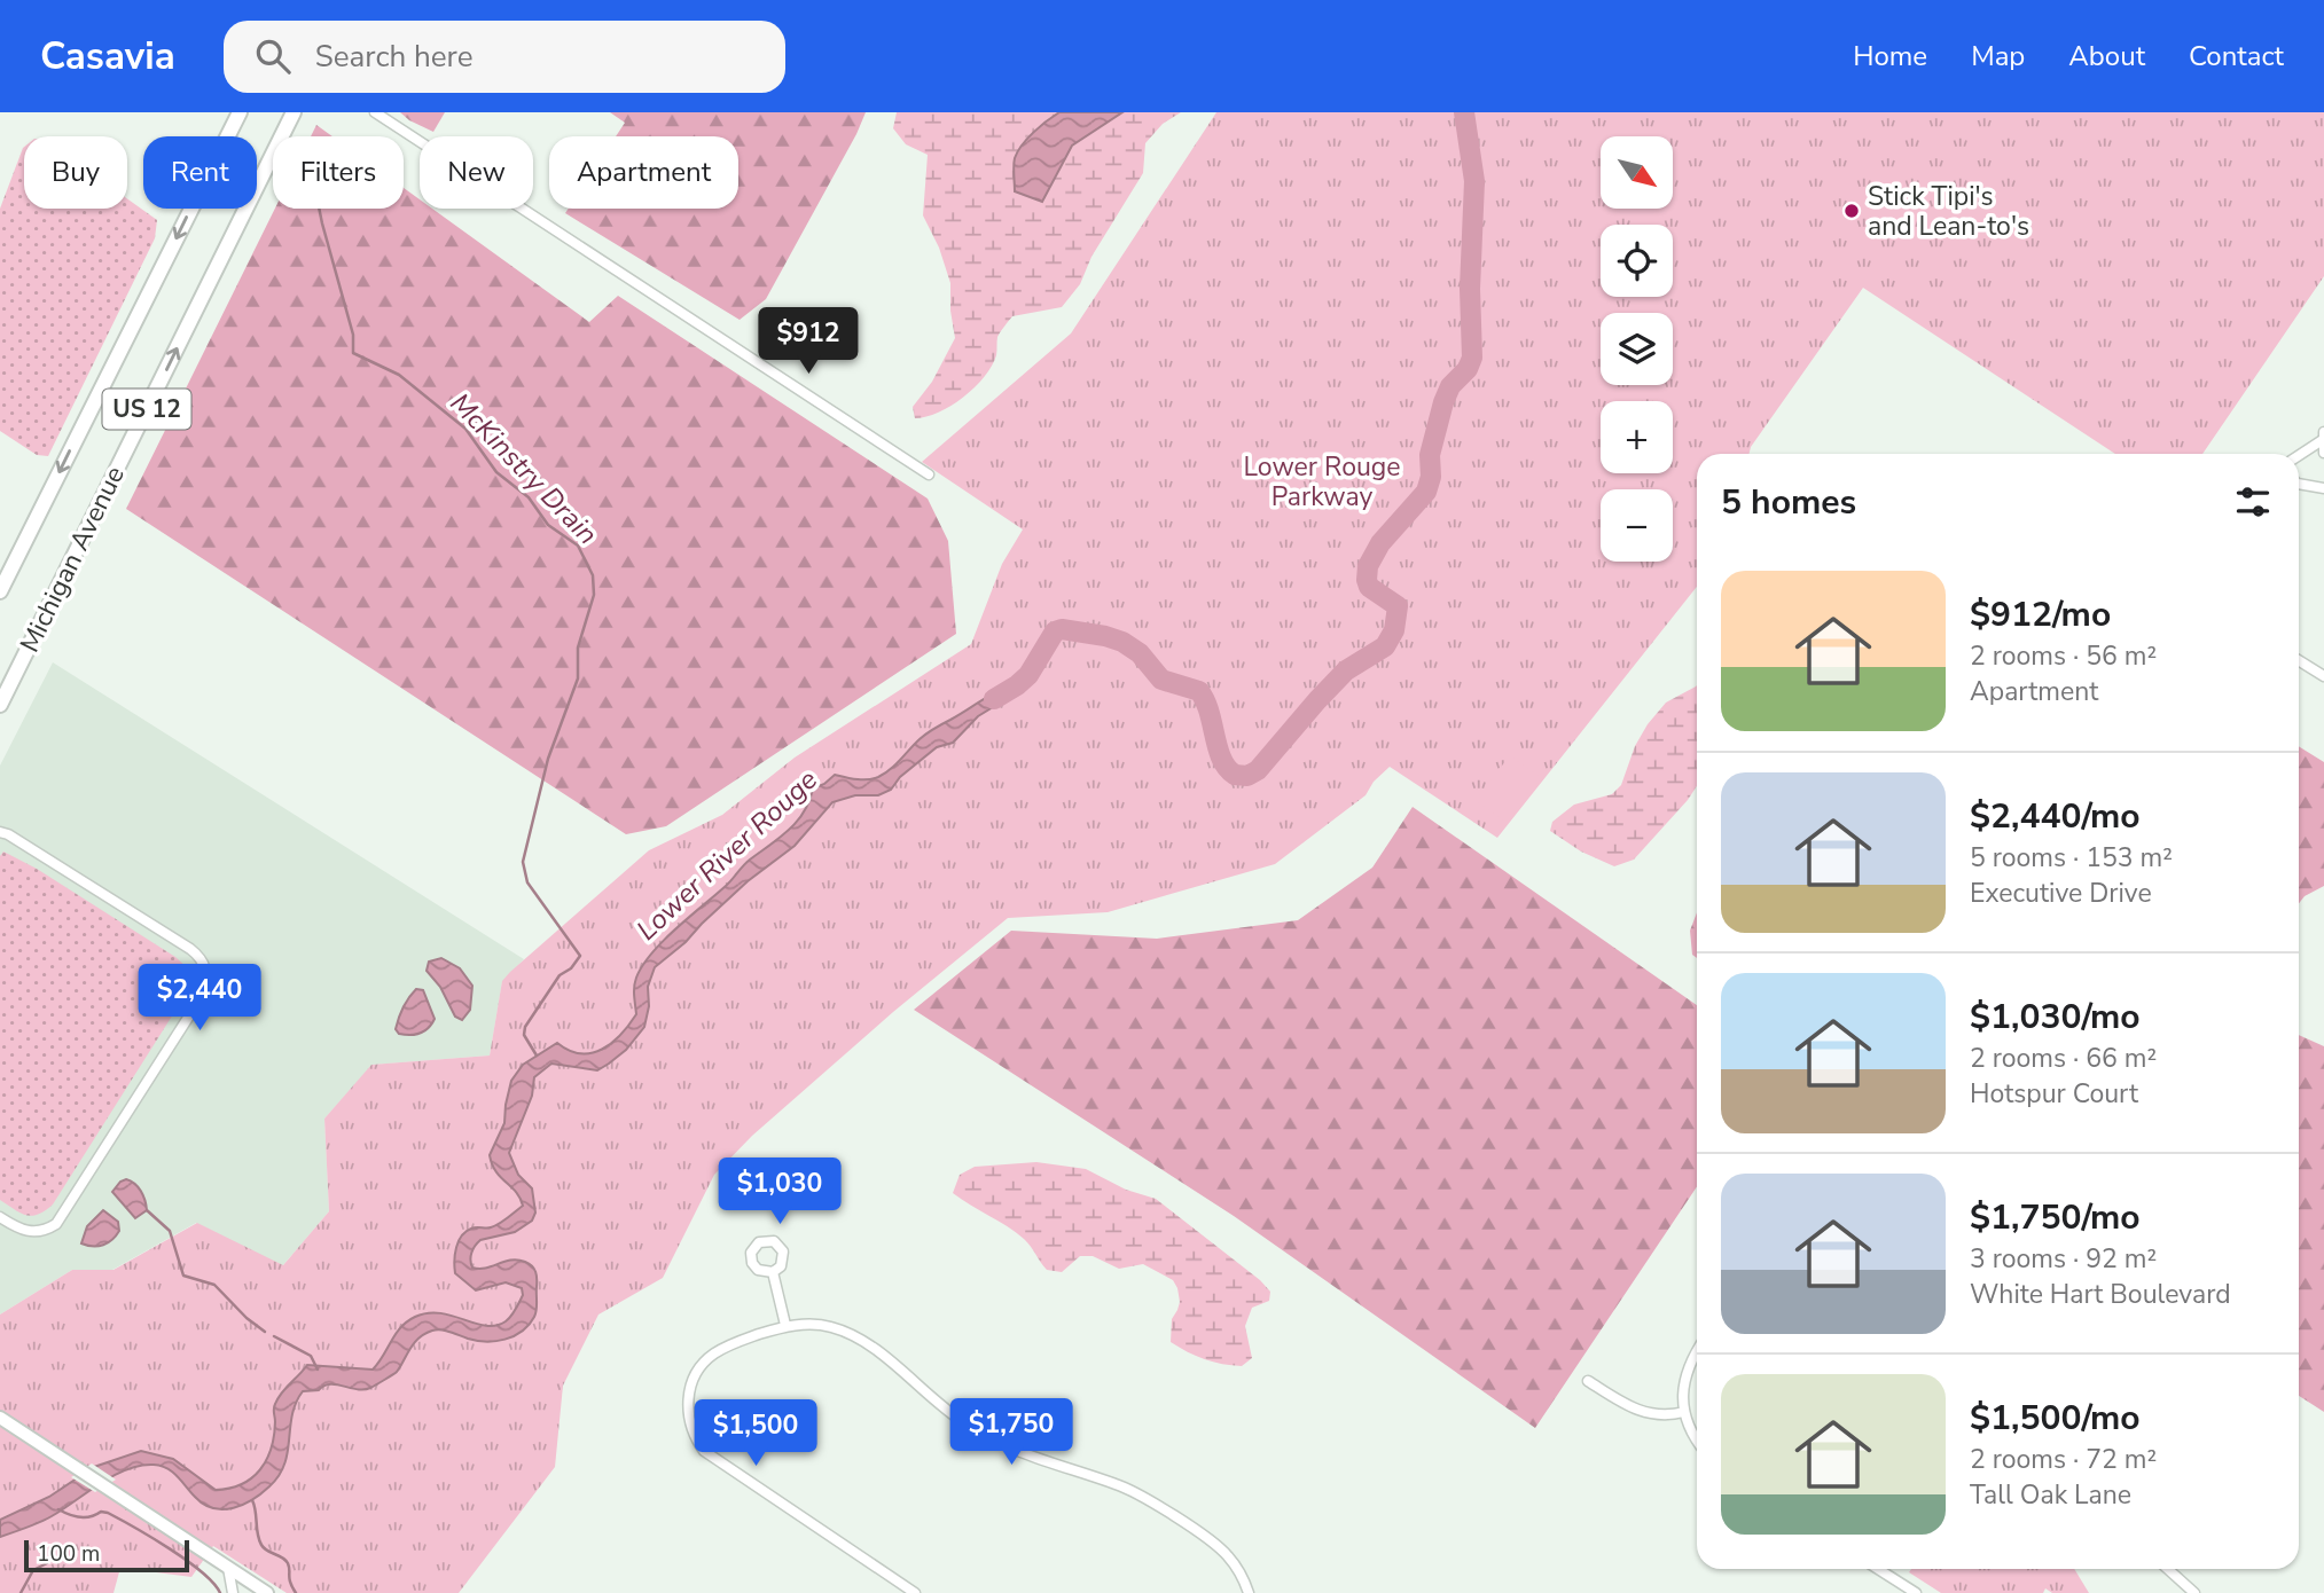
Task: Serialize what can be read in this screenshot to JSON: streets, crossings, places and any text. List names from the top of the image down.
{
  "streets": {
    "main road": ["US 12", "Michigan Avenue"]
  },
  "water": ["McKinstry Drain", "Lower River Rouge"],
  "parks": ["Lower Rouge Parkway"],
  "places": ["Stick Tipi's and Lean-to's"],
  "scale_bar": "100 m",
  "north": "bottom right",
  "page": {
    "header": "Casavia",
    "search": "Search here",
    "nav": [
      "Home",
      "Map",
      "About",
      "Contact"
    ],
    "map_buttons": ["+", "−"],
    "chip": [
      "Buy",
      "Rent",
      "Filters",
      "New",
      "Apartment"
    ],
    "price": [
      "$912",
      "$2,440",
      "$1,030",
      "$1,750",
      "$1,500"
    ],
    "heading": "5 homes",
    "list": [
      {
        "name": "$912/mo",
        "note": "2 rooms · 56 m² · Apartment"
      },
      {
        "name": "$2,440/mo",
        "note": "5 rooms · 153 m² · Executive Drive"
      },
      {
        "name": "$1,030/mo",
        "note": "2 rooms · 66 m² · Hotspur Court"
      },
      {
        "name": "$1,750/mo",
        "note": "3 rooms · 92 m² · White Hart Boulevard"
      },
      {
        "name": "$1,500/mo",
        "note": "2 rooms · 72 m² · Tall Oak Lane"
      }
    ],
    "scale": "100 m"
  }
}
